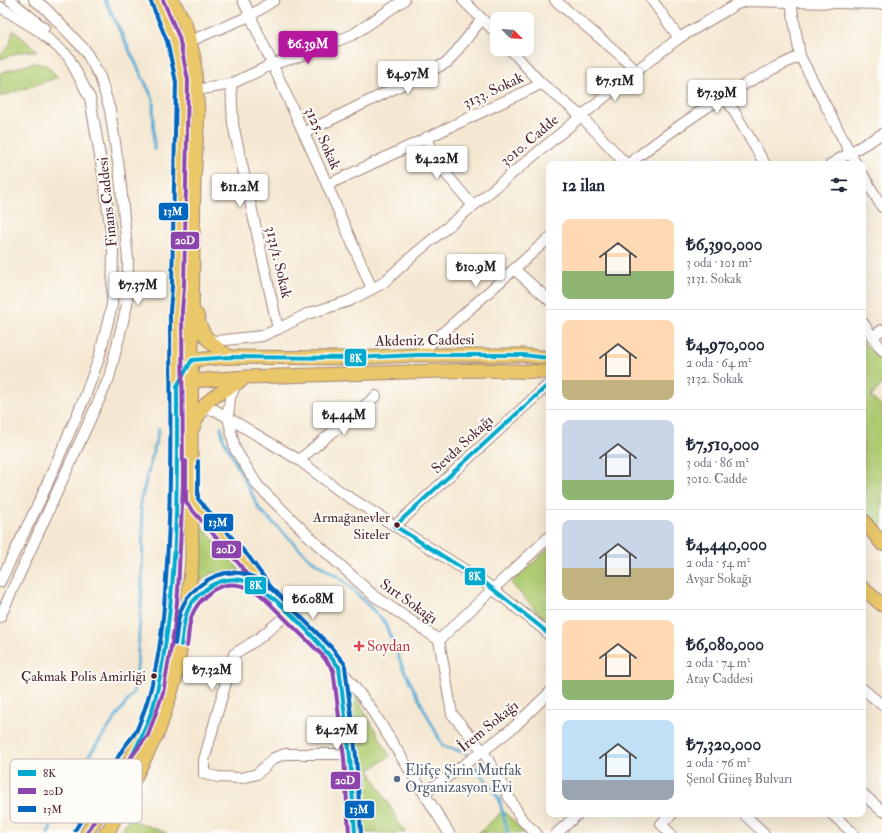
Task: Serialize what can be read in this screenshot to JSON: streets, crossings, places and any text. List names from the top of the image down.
{
  "streets": {
    "main road": ["Akdeniz Caddesi"],
    "street": [
      "3133. Sokak",
      "3125. Sokak",
      "3010. Cadde",
      "Finans Caddesi",
      "3131/1. Sokak",
      "Sevda Sokağı",
      "Sırt Sokağı",
      "İrem Sokağı"
    ]
  },
  "crossings": [
    ["3133. Sokak", "3125. Sokak"],
    ["3125. Sokak", "3010. Cadde"],
    ["3010. Cadde", "3131/1. Sokak"],
    ["Akdeniz Caddesi", "Sırt Sokağı"],
    ["Sırt Sokağı", "İrem Sokağı"]
  ],
  "places": {
    "other": ["Armağanevler Siteler", "Çakmak Polis Amirliği", "Elifçe Şirin Mutfak Organizasyon Evi"],
    "health": ["Soydan"]
  },
  "lines": ["transit line 20D", "transit line 13M", "transit line 8K"],
  "legend": ["8K", "20D", "13M"],
  "north": "bottom right",
  "page": {
    "price": [
      "₺6.39M",
      "₺4.97M",
      "₺7.51M",
      "₺7.39M",
      "₺4.22M",
      "₺11.2M",
      "₺10.9M",
      "₺7.37M",
      "₺4.44M",
      "₺6.08M",
      "₺7.32M",
      "₺4.27M"
    ],
    "heading": "12 ilan",
    "list": [
      {
        "name": "₺6,390,000",
        "note": "3 oda · 101 m² · 3131. Sokak"
      },
      {
        "name": "₺4,970,000",
        "note": "2 oda · 64 m² · 3132. Sokak"
      },
      {
        "name": "₺7,510,000",
        "note": "3 oda · 86 m² · 3010. Cadde"
      },
      {
        "name": "₺4,440,000",
        "note": "2 oda · 54 m² · Avşar Sokağı"
      },
      {
        "name": "₺6,080,000",
        "note": "2 oda · 74 m² · Atay Caddesi"
      },
      {
        "name": "₺7,320,000",
        "note": "2 oda · 76 m² · Şenol Güneş Bulvarı"
      }
    ]
  }
}
